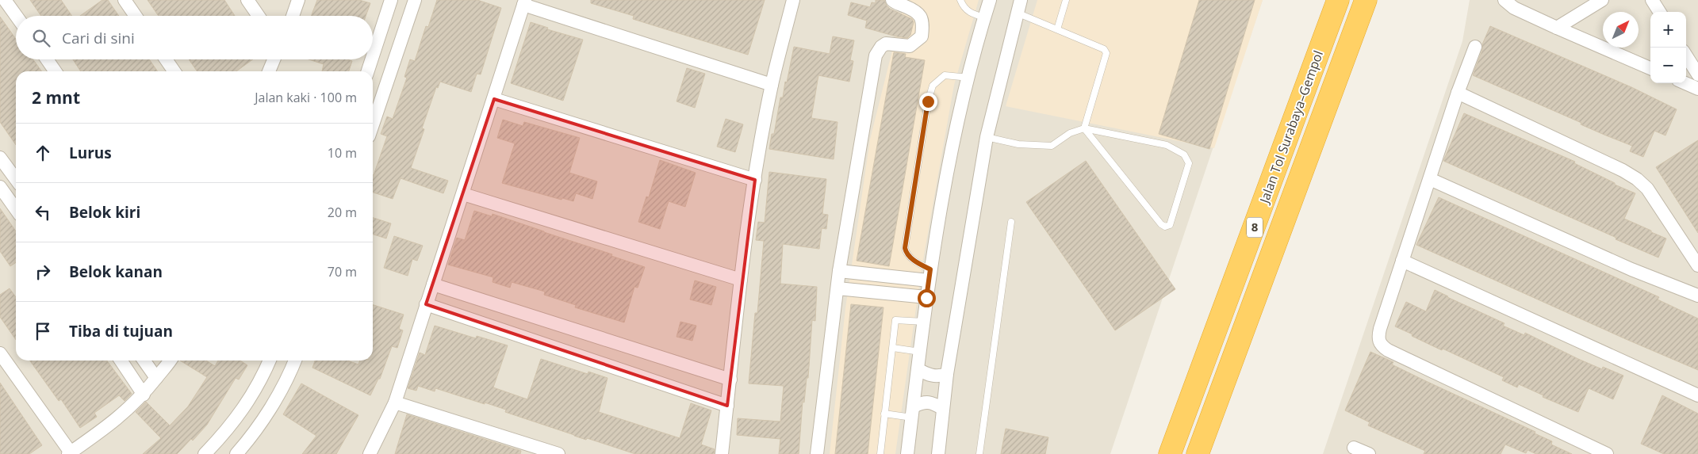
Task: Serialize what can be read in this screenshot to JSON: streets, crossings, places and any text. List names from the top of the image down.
{
  "streets": {
    "highway": ["Jalan Tol Surabaya–Gempol", "8"]
  },
  "north": "top right",
  "page": {
    "map_buttons": ["+", "−"],
    "search": "Cari di sini",
    "heading": ["2 mnt", "Jalan kaki · 100 m"],
    "list": [
      ["Lurus", "10 m"],
      ["Belok kiri", "20 m"],
      ["Belok kanan", "70 m"],
      "Tiba di tujuan"
    ]
  }
}
